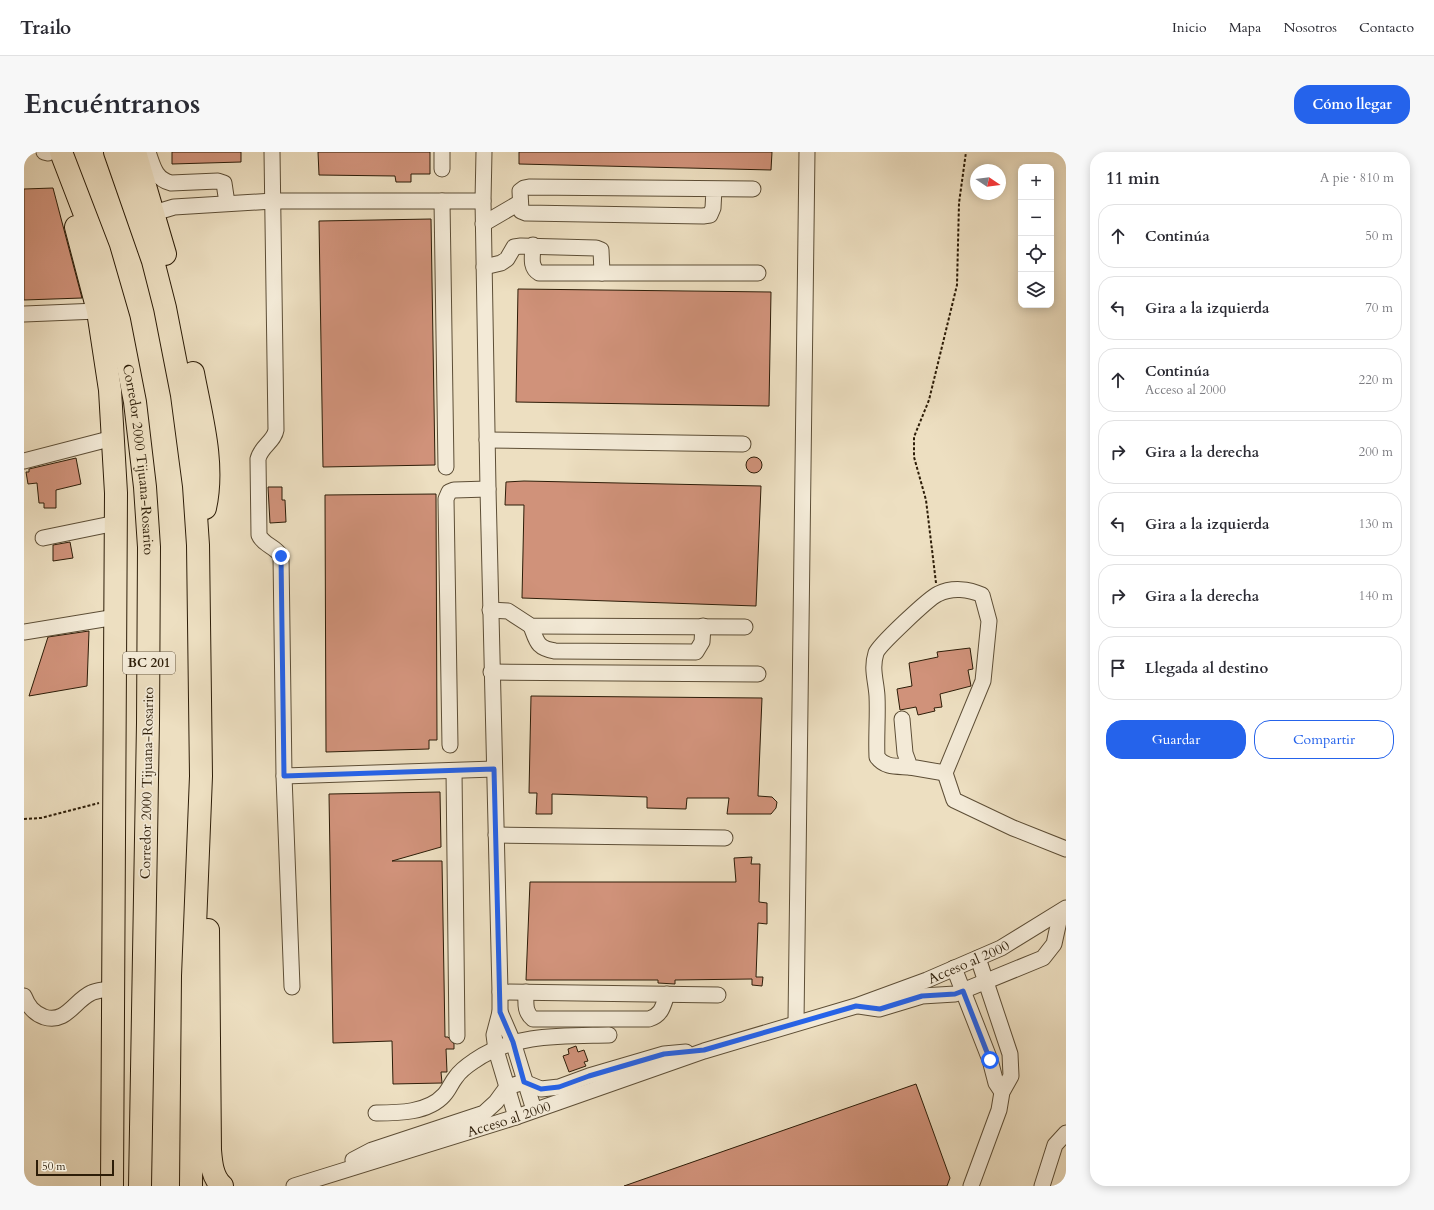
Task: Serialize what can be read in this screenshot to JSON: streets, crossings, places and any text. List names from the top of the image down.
{
  "streets": {
    "highway": ["Corredor 2000 Tijuana-Rosarito", "BC 201"],
    "street": ["Acceso al 2000"]
  },
  "scale_bar": "50 m",
  "north": "right",
  "page": {
    "header": "Trailo",
    "nav": [
      "Inicio",
      "Mapa",
      "Nosotros",
      "Contacto"
    ],
    "title": "Encuéntranos",
    "buttons": [
      "Cómo llegar",
      ["Guardar", "Compartir"]
    ],
    "heading": ["11 min", "A pie · 810 m"],
    "map_buttons": ["+", "−"],
    "list": [
      ["Continúa", "50 m"],
      ["Gira a la izquierda", "70 m"],
      ["Continúa", "Acceso al 2000", "220 m"],
      ["Gira a la derecha", "200 m"],
      ["Gira a la izquierda", "130 m"],
      ["Gira a la derecha", "140 m"],
      "Llegada al destino"
    ],
    "scale": "50 m"
  }
}
